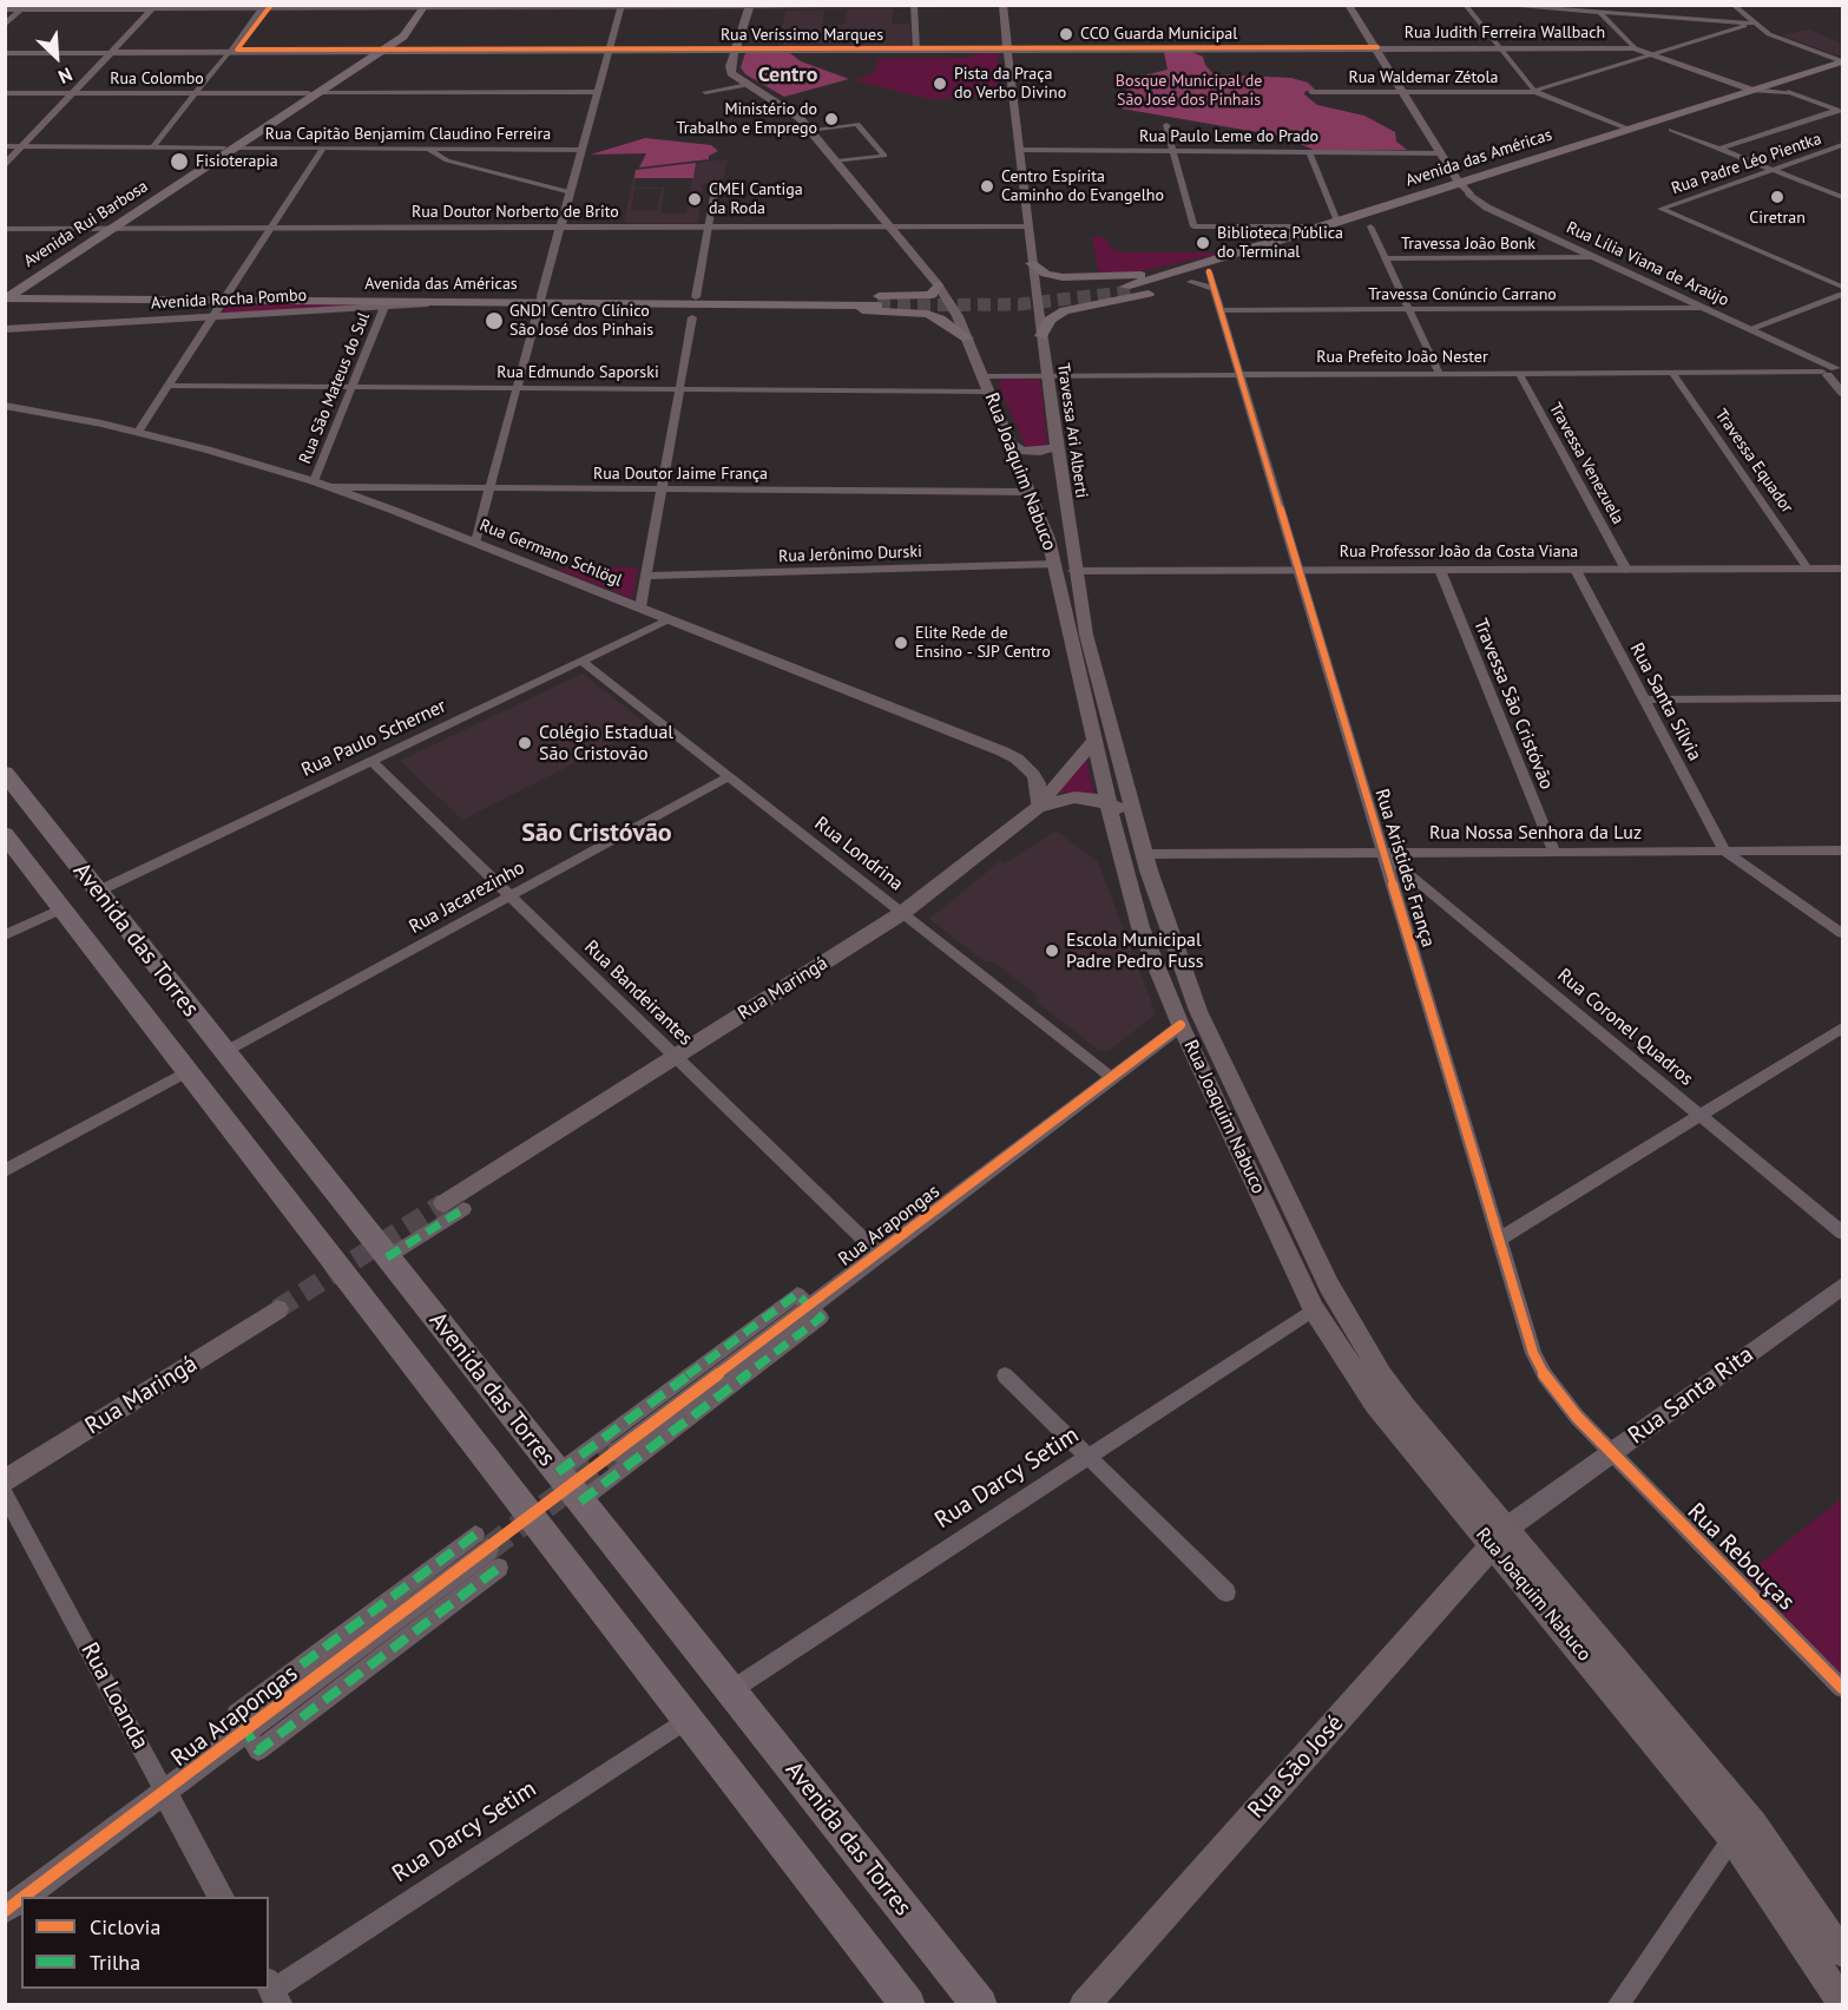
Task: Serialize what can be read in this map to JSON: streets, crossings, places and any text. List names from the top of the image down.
{
  "streets": {
    "highway": ["Avenida das Torres"],
    "main road": [
      "Rua Judith Ferreira Wallbach",
      "Rua Veríssimo Marques",
      "Avenida das Américas",
      "Avenida Rui Barbosa",
      "Avenida Rocha Pombo",
      "Travessa Ari Alberti",
      "Rua Joaquim Nabuco",
      "Rua Maringá",
      "Rua São José"
    ],
    "street": [
      "Rua Waldemar Zétola",
      "Rua Colombo",
      "Rua Capitão Benjamim Claudino Ferreira",
      "Rua Paulo Leme do Prado",
      "Rua Padre Léo Pientka",
      "Rua Doutor Norberto de Brito",
      "Travessa João Bonk",
      "Rua Lília Viana de Araújo",
      "Travessa Conúncio Carrano",
      "Rua Prefeito João Nester",
      "Rua Edmundo Saporski",
      "Rua São Mateus do Sul",
      "Travessa Equador",
      "Travessa Venezuela",
      "Rua Doutor Jaime França",
      "Rua Professor João da Costa Viana",
      "Rua Germano Schlögl",
      "Rua Jerônimo Durski",
      "Rua Santa Sílvia",
      "Travessa São Cristóvão",
      "Rua Paulo Scherner",
      "Rua Nossa Senhora da Luz",
      "Rua Londrina",
      "Rua Aristides França",
      "Rua Jacarezinho",
      "Rua Bandeirantes",
      "Rua Coronel Quadros",
      "Rua Arapongas",
      "Rua Santa Rita",
      "Rua Darcy Setim",
      "Rua Rebouças",
      "Rua Loanda"
    ]
  },
  "crossings": [
    ["Rua Judith Ferreira Wallbach", "Rua Veríssimo Marques"],
    ["Rua Judith Ferreira Wallbach", "Avenida das Américas"],
    ["Rua Veríssimo Marques", "Avenida Rui Barbosa"],
    ["Rua Veríssimo Marques", "Travessa Ari Alberti"],
    ["Rua Colombo", "Avenida Rui Barbosa"],
    ["Rua Capitão Benjamim Claudino Ferreira", "Avenida Rui Barbosa"],
    ["Rua Paulo Leme do Prado", "Travessa Ari Alberti"],
    ["Avenida das Américas", "Avenida Rui Barbosa"],
    ["Avenida das Américas", "Rua Lília Viana de Araújo"],
    ["Avenida das Américas", "Avenida Rocha Pombo"],
    ["Avenida das Américas", "Rua Aristides França"],
    ["Rua Doutor Norberto de Brito", "Avenida Rui Barbosa"],
    ["Rua Doutor Norberto de Brito", "Travessa Ari Alberti"],
    ["Rua Doutor Norberto de Brito", "Rua Joaquim Nabuco"],
    ["Travessa João Bonk", "Rua Lília Viana de Araújo"],
    ["Rua Lília Viana de Araújo", "Travessa Conúncio Carrano"],
    ["Rua Lília Viana de Araújo", "Rua Prefeito João Nester"],
    ["Travessa Conúncio Carrano", "Rua Aristides França"],
    ["Avenida Rocha Pombo", "Rua São Mateus do Sul"],
    ["Rua Prefeito João Nester", "Travessa Ari Alberti"],
    ["Rua Prefeito João Nester", "Travessa Equador"],
    ["Rua Prefeito João Nester", "Travessa Venezuela"],
    ["Rua Prefeito João Nester", "Rua Joaquim Nabuco"],
    ["Rua Prefeito João Nester", "Rua Aristides França"],
    ["Rua Edmundo Saporski", "Rua São Mateus do Sul"],
    ["Rua Edmundo Saporski", "Rua Joaquim Nabuco"],
    ["Rua São Mateus do Sul", "Rua Germano Schlögl"],
    ["Travessa Ari Alberti", "Rua Joaquim Nabuco"],
    ["Travessa Ari Alberti", "Rua Professor João da Costa Viana"],
    ["Travessa Equador", "Rua Professor João da Costa Viana"],
    ["Travessa Venezuela", "Rua Professor João da Costa Viana"],
    ["Rua Joaquim Nabuco", "Rua Doutor Jaime França"],
    ["Rua Joaquim Nabuco", "Rua Professor João da Costa Viana"],
    ["Rua Joaquim Nabuco", "Rua Jerônimo Durski"],
    ["Rua Joaquim Nabuco", "Rua Nossa Senhora da Luz"],
    ["Rua Joaquim Nabuco", "Rua Maringá"],
    ["Rua Joaquim Nabuco", "Rua Arapongas"],
    ["Rua Joaquim Nabuco", "Rua Santa Rita"],
    ["Rua Joaquim Nabuco", "Rua Darcy Setim"],
    ["Rua Joaquim Nabuco", "Rua São José"],
    ["Rua Doutor Jaime França", "Rua Germano Schlögl"],
    ["Rua Professor João da Costa Viana", "Rua Santa Sílvia"],
    ["Rua Professor João da Costa Viana", "Travessa São Cristóvão"],
    ["Rua Professor João da Costa Viana", "Rua Aristides França"],
    ["Rua Germano Schlögl", "Rua Paulo Scherner"],
    ["Rua Germano Schlögl", "Rua Maringá"],
    ["Rua Santa Sílvia", "Rua Nossa Senhora da Luz"],
    ["Travessa São Cristóvão", "Rua Nossa Senhora da Luz"],
    ["Rua Paulo Scherner", "Rua Londrina"],
    ["Rua Paulo Scherner", "Avenida das Torres"],
    ["Rua Paulo Scherner", "Rua Bandeirantes"],
    ["Rua Nossa Senhora da Luz", "Rua Aristides França"],
    ["Rua Nossa Senhora da Luz", "Rua Coronel Quadros"],
    ["Rua Londrina", "Rua Jacarezinho"],
    ["Rua Londrina", "Rua Maringá"],
    ["Rua Londrina", "Rua Arapongas"],
    ["Rua Aristides França", "Rua Coronel Quadros"],
    ["Rua Aristides França", "Rua Santa Rita"],
    ["Rua Aristides França", "Rua Rebouças"],
    ["Rua Jacarezinho", "Avenida das Torres"],
    ["Rua Jacarezinho", "Rua Bandeirantes"],
    ["Avenida das Torres", "Rua Darcy Setim"],
    ["Rua Maringá", "Rua Bandeirantes"],
    ["Rua Bandeirantes", "Rua Arapongas"],
    ["Rua Arapongas", "Rua Loanda"],
    ["Rua Santa Rita", "Rua Rebouças"],
    ["Rua Santa Rita", "Rua São José"]
  ],
  "districts": ["Centro", "São Cristóvão"],
  "parks": ["Bosque Municipal de São José dos Pinhais"],
  "places": [
    "CCO Guarda Municipal",
    "Pista da Praça do Verbo Divino",
    "Ministério do Trabalho e Emprego",
    "Fisioterapia",
    "Centro Espírita Caminho do Evangelho",
    "Ciretran",
    "CMEI Cantiga da Roda",
    "Biblioteca Pública do Terminal",
    "GNDI Centro Clínico São José dos Pinhais",
    "Elite Rede de Ensino - SJP Centro",
    "Colégio Estadual São Cristovão",
    "Escola Municipal Padre Pedro Fuss"
  ],
  "legend": ["Ciclovia", "Trilha"],
  "north": "bottom right"
}
